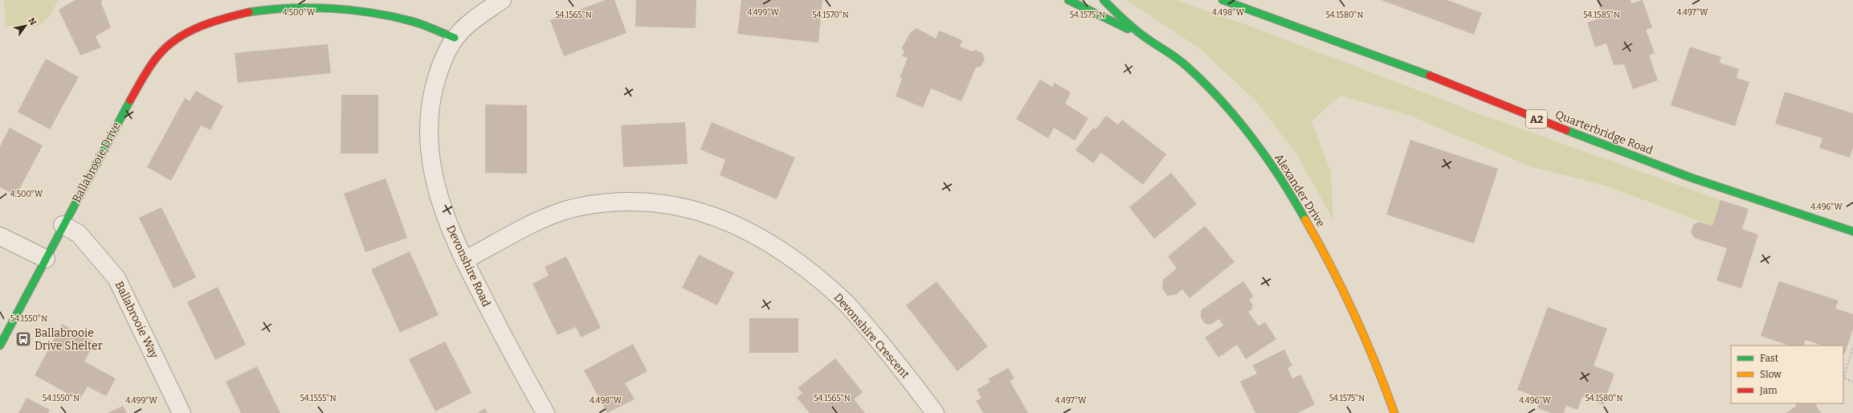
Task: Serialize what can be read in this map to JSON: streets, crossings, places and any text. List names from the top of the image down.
{
  "streets": {
    "main road": [
      "A2",
      "Quarterbridge Road",
      "Ballabrooie Drive",
      "Alexander Drive"
    ],
    "street": ["Devonshire Road", "Ballabrooie Way", "Devonshire Crescent"]
  },
  "crossings": [
    ["Ballabrooie Drive", "Devonshire Road"],
    ["Ballabrooie Drive", "Ballabrooie Way"],
    ["Devonshire Road", "Devonshire Crescent"]
  ],
  "places": {
    "bus stop": ["Ballabrooie Drive Shelter"]
  },
  "legend": ["Fast", "Slow", "Jam"],
  "north": "top right",
  "coordinates": [
    "4.500°W",
    "4.499°W",
    "4.498°W",
    "4.497°W",
    "54.1565°N",
    "54.1580°N",
    "54.1570°N",
    "54.1575°N",
    "54.1585°N",
    "4.496°W",
    "54.1550°N",
    "54.1555°N"
  ]
}
